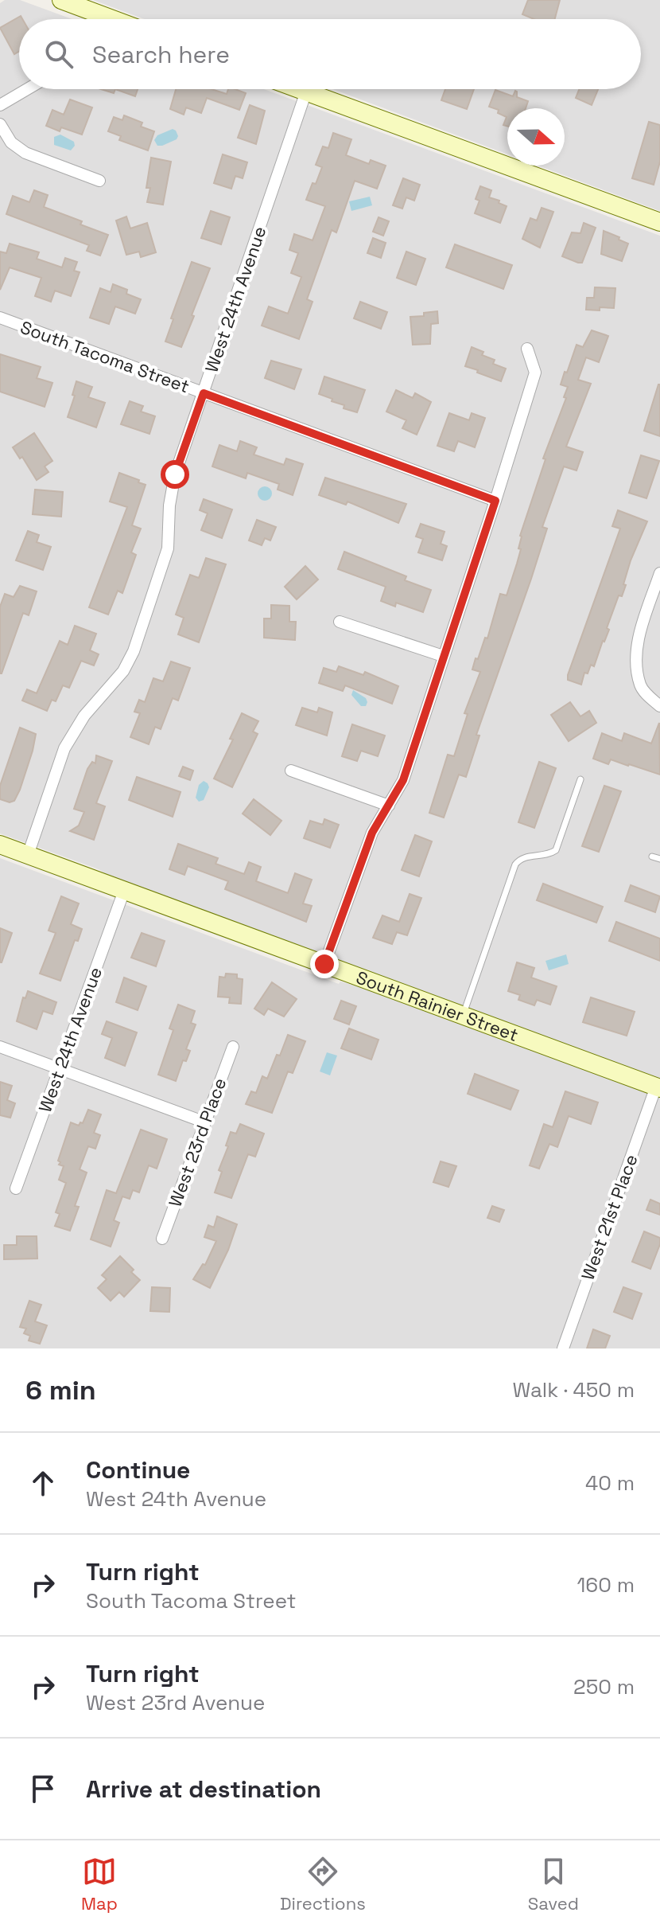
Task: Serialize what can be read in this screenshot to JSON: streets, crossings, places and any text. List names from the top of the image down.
{
  "streets": {
    "street": [
      "West 24th Avenue",
      "South Tacoma Street",
      "South Rainier Street",
      "West 23rd Place",
      "West 21st Place"
    ]
  },
  "crossings": [
    ["West 24th Avenue", "South Tacoma Street"],
    ["West 24th Avenue", "South Rainier Street"],
    ["South Rainier Street", "West 21st Place"]
  ],
  "north": "right",
  "page": {
    "search": "Search here",
    "heading": ["6 min", "Walk · 450 m"],
    "list": [
      ["Continue", "West 24th Avenue", "40 m"],
      ["Turn right", "South Tacoma Street", "160 m"],
      ["Turn right", "West 23rd Avenue", "250 m"],
      "Arrive at destination"
    ],
    "nav": ["Map", "Directions", "Saved"]
  }
}
